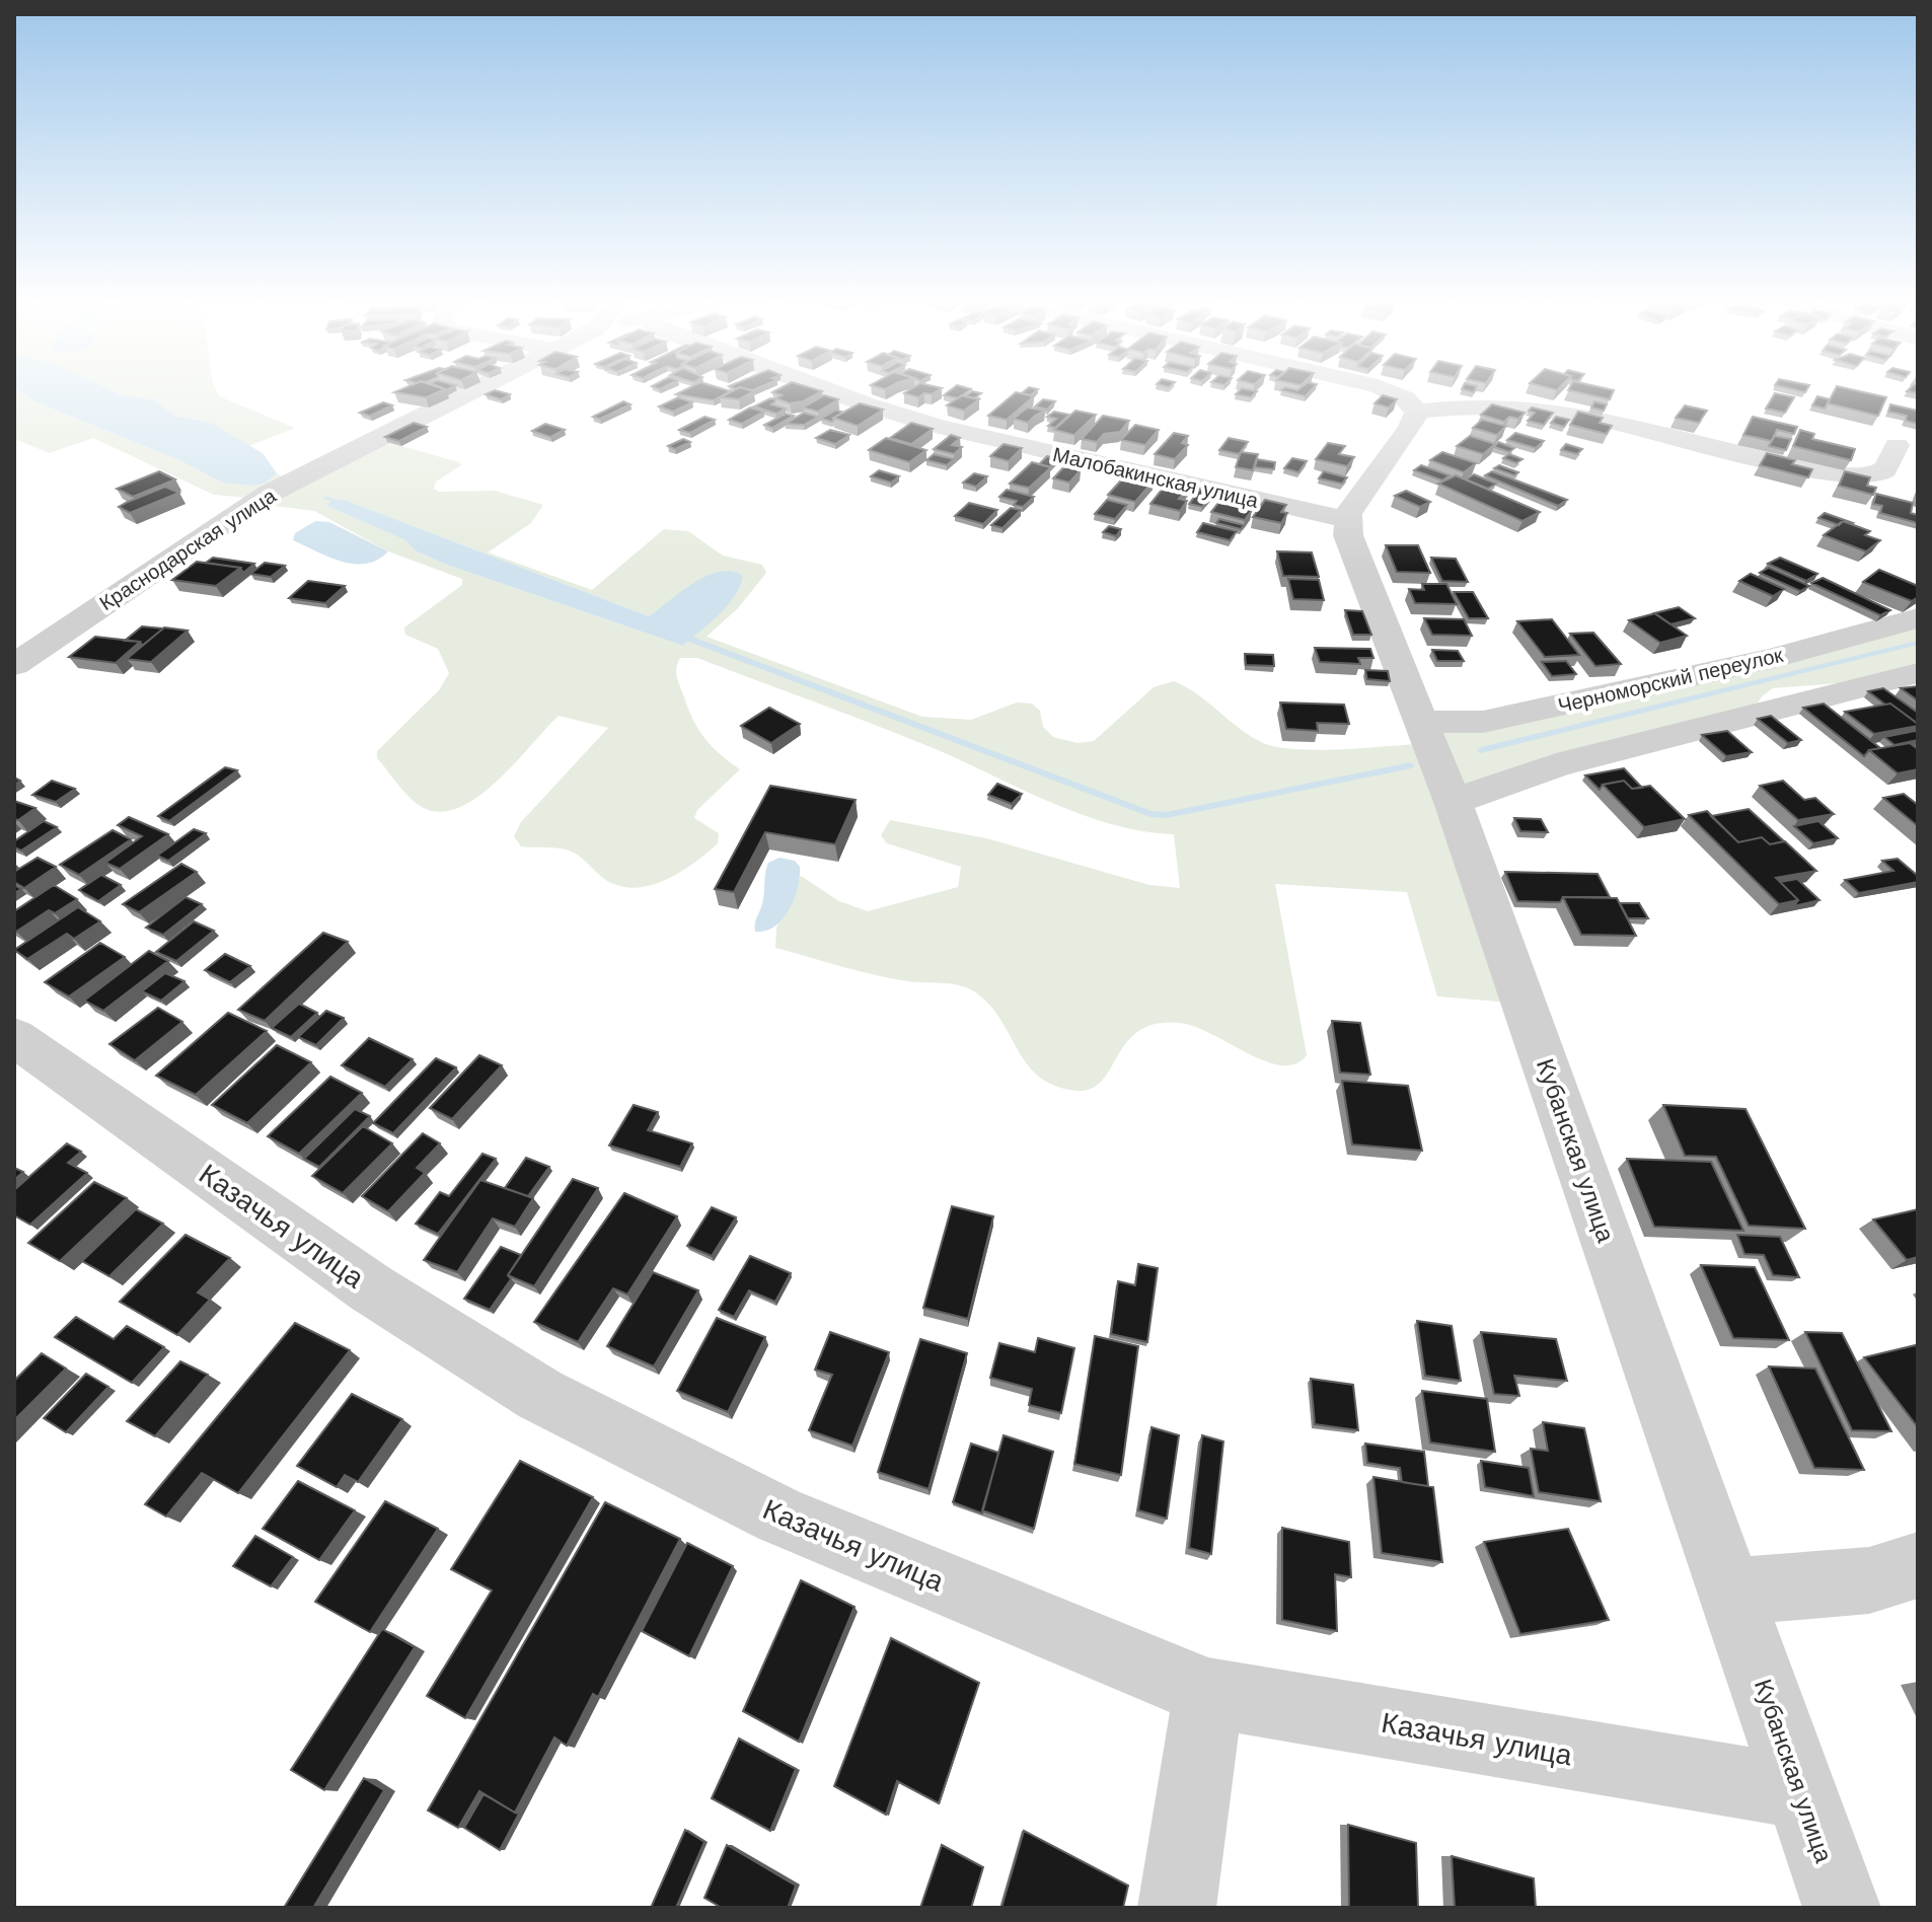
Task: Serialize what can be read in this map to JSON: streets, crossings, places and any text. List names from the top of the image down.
{
  "streets": {
    "street": [
      "Малобакинская улица",
      "Краснодарская улица",
      "Черноморский переулок",
      "Кубанская улица",
      "Казачья улица"
    ]
  },
  "crossings": [
    ["Малобакинская улица", "Кубанская улица"],
    ["Черноморский переулок", "Кубанская улица"],
    ["Кубанская улица", "Казачья улица"]
  ]
}
